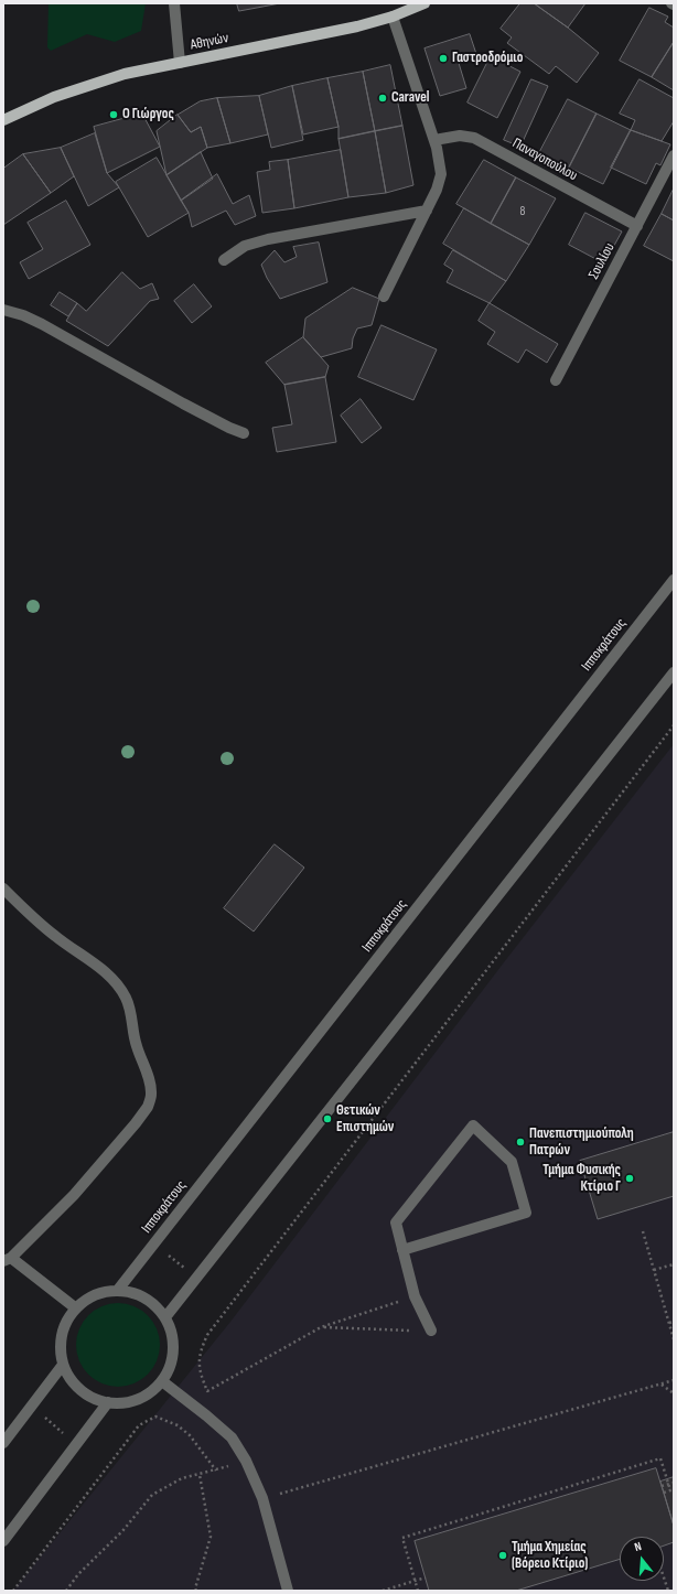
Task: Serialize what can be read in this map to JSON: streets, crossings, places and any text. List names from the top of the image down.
{
  "streets": {
    "main road": ["Αθηνών"],
    "street": ["Παναγοπούλου", "Σουλίου", "Ιπποκράτους"]
  },
  "crossings": [
    ["Παναγοπούλου", "Σουλίου"]
  ],
  "places": [
    "Γαστροδρόμιο",
    "Caravel",
    "Ο Γιώργος",
    "Θετικών Επιστημών",
    "Πανεπιστημιούπολη Πατρών",
    "Τμήμα Φυσικής Κτίριο Γ",
    "Τμήμα Xημείας (Βόρειο Κτίριο)"
  ],
  "house_numbers": ["8"],
  "north": "top"
}
